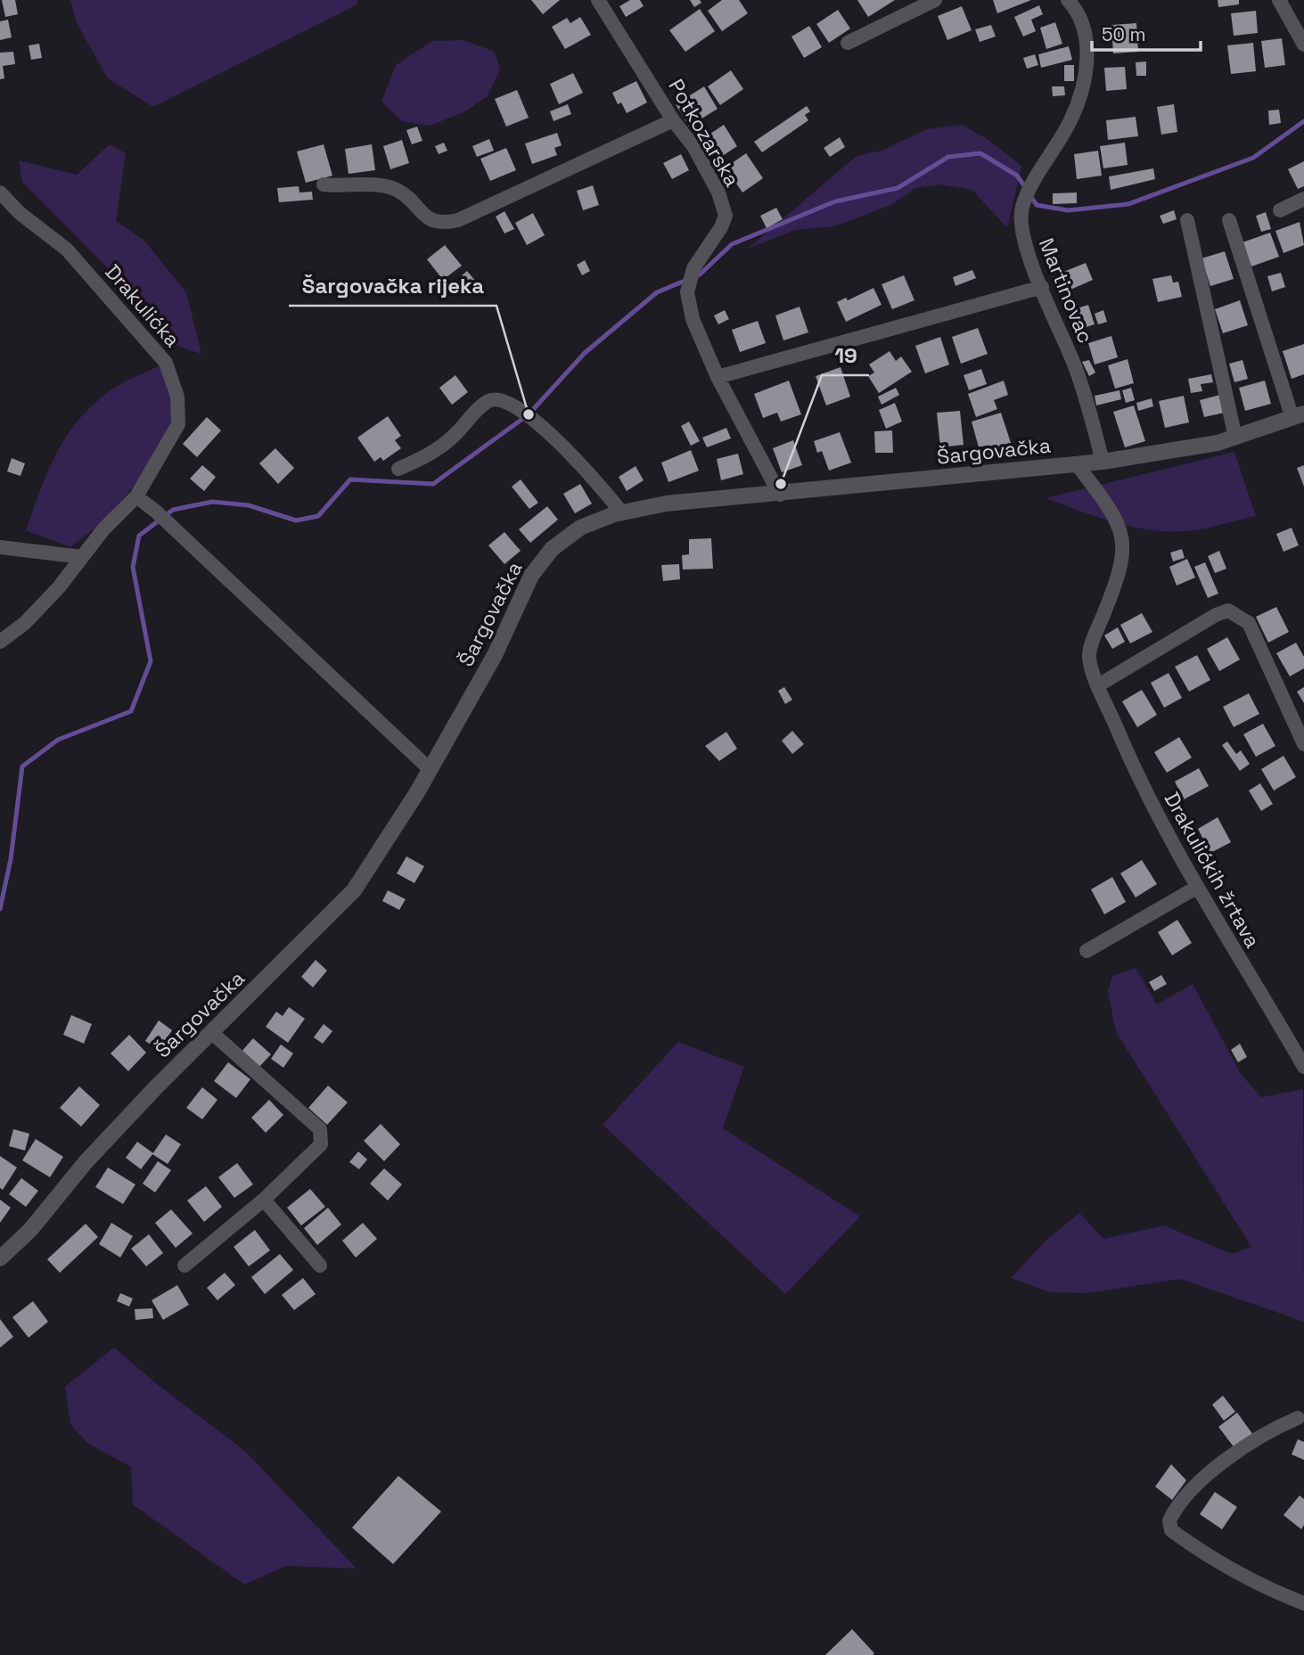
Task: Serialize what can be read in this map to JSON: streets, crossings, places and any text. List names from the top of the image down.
{
  "streets": {
    "street": [
      "Potkozarska",
      "Martinovac",
      "Drakulićka",
      "Šargovačka",
      "Drakulićkih žrtava"
    ]
  },
  "crossings": [
    ["Potkozarska", "Šargovačka"],
    ["Martinovac", "Šargovačka"],
    ["Šargovačka", "Drakulićkih žrtava"]
  ],
  "places": ["Šargovačka rijeka", "19"],
  "scale_bar": "50 m"
}
